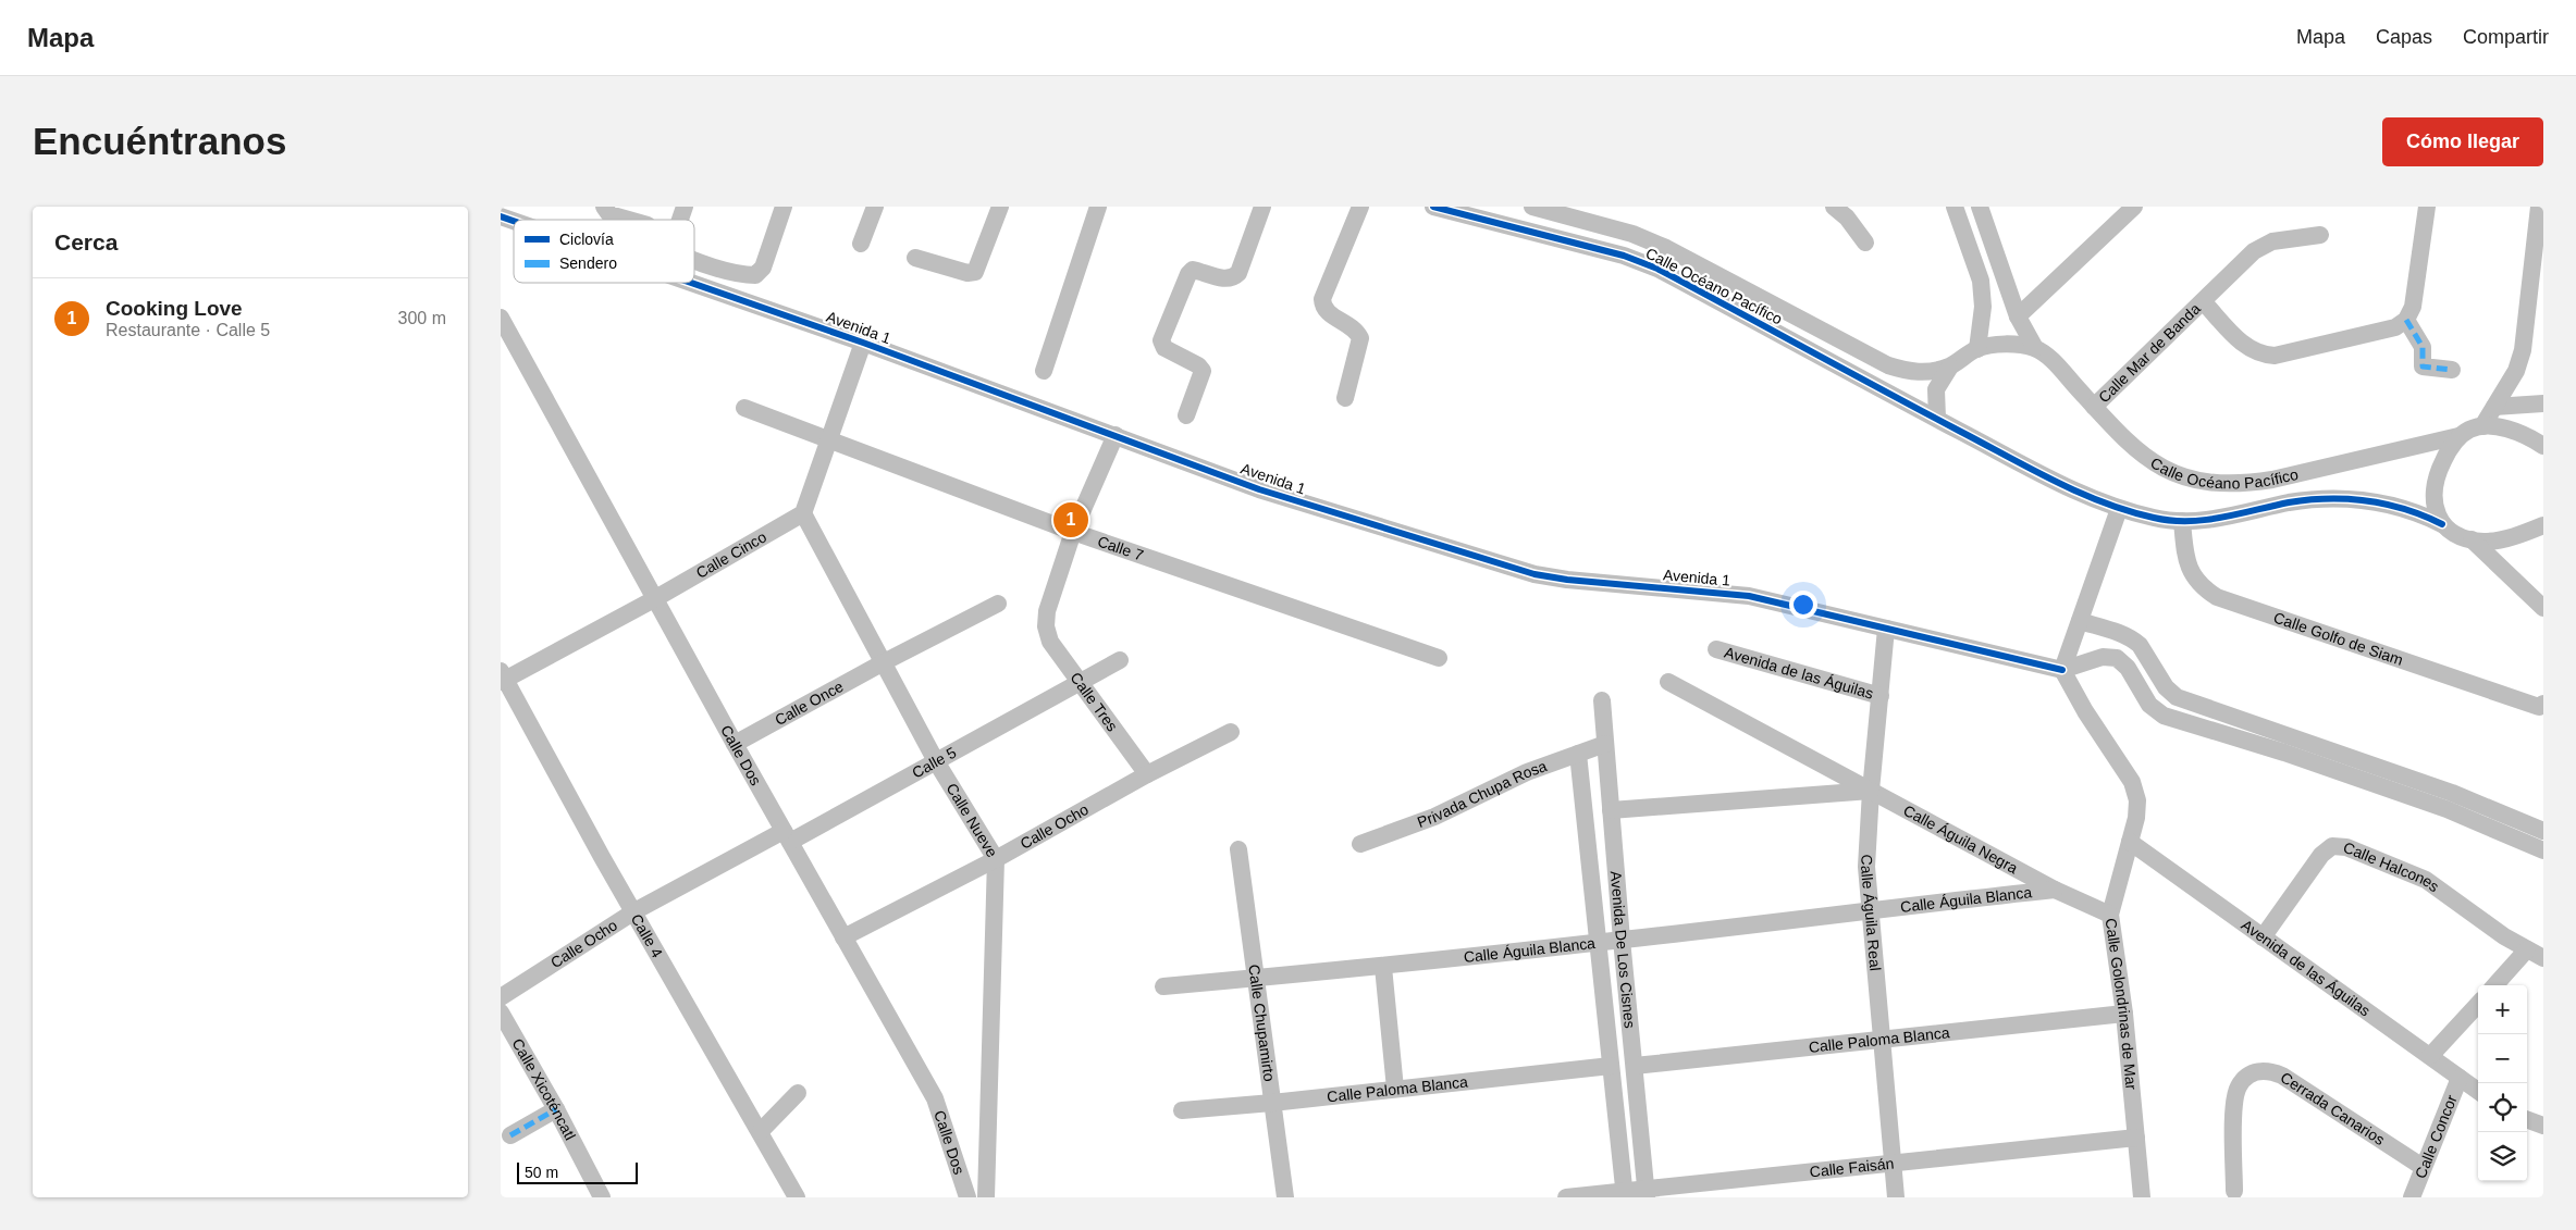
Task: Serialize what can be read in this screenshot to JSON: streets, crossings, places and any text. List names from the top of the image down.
{
  "streets": {
    "street": [
      "Calle Océano Pacífico",
      "Avenida 1",
      "Calle Mar de Banda",
      "Calle 7",
      "Calle Cinco",
      "Calle Golfo de Siam",
      "Avenida de las Águilas",
      "Calle Tres",
      "Calle Once",
      "Calle Dos",
      "Calle 5",
      "Privada Chupa Rosa",
      "Calle Nueve",
      "Calle Ocho",
      "Calle Águila Negra",
      "Calle Halcones",
      "Calle Águila Blanca",
      "Calle Águila Real",
      "Calle 4",
      "Avenida De Los Cisnes",
      "Calle Golondrinas de Mar",
      "Calle Chupamirto",
      "Calle Paloma Blanca",
      "Calle Xicoténcatl",
      "Cerrada Canarios",
      "Calle Concor",
      "Calle Faisán"
    ]
  },
  "crossings": [
    ["Calle Océano Pacífico", "Calle Mar de Banda"],
    ["Calle Océano Pacífico", "Calle Golfo de Siam"],
    ["Avenida 1", "Calle Águila Real"],
    ["Avenida 1", "Calle Golondrinas de Mar"],
    ["Calle 7", "Calle Tres"],
    ["Calle Cinco", "Calle Dos"],
    ["Calle Cinco", "Calle Nueve"],
    ["Calle Cinco", "Calle 4"],
    ["Avenida de las Águilas", "Calle Halcones"],
    ["Avenida de las Águilas", "Calle Águila Real"],
    ["Avenida de las Águilas", "Calle Golondrinas de Mar"],
    ["Avenida de las Águilas", "Calle Concor"],
    ["Calle Tres", "Calle 5"],
    ["Calle Tres", "Calle Ocho"],
    ["Calle Once", "Calle Dos"],
    ["Calle Once", "Calle Nueve"],
    ["Calle Dos", "Calle 5"],
    ["Calle Dos", "Calle Ocho"],
    ["Calle 5", "Calle Nueve"],
    ["Calle 5", "Calle Ocho"],
    ["Privada Chupa Rosa", "Avenida De Los Cisnes"],
    ["Calle Nueve", "Calle Ocho"],
    ["Calle Ocho", "Calle 4"],
    ["Calle Águila Negra", "Calle Águila Blanca"],
    ["Calle Águila Negra", "Calle Águila Real"],
    ["Calle Águila Negra", "Calle Golondrinas de Mar"],
    ["Calle Águila Blanca", "Calle Águila Real"],
    ["Calle Águila Blanca", "Avenida De Los Cisnes"],
    ["Calle Águila Blanca", "Calle Chupamirto"],
    ["Calle Águila Real", "Calle Paloma Blanca"],
    ["Calle Águila Real", "Calle Faisán"],
    ["Avenida De Los Cisnes", "Calle Paloma Blanca"],
    ["Avenida De Los Cisnes", "Calle Faisán"],
    ["Calle Golondrinas de Mar", "Calle Paloma Blanca"],
    ["Calle Golondrinas de Mar", "Calle Faisán"],
    ["Calle Chupamirto", "Calle Paloma Blanca"],
    ["Cerrada Canarios", "Calle Concor"]
  ],
  "legend": ["Ciclovía", "Sendero"],
  "scale_bar": "50 m",
  "page": {
    "header": "Mapa",
    "nav": ["Mapa", "Capas", "Compartir"],
    "buttons": "Cómo llegar",
    "title": "Encuéntranos",
    "heading": "Cerca",
    "list": [
      {
        "mark": "1",
        "name": "Cooking Love",
        "note": "Restaurante · Calle 5",
        "value": "300 m"
      }
    ],
    "pins": "1",
    "map_buttons": ["+", "−"],
    "scale": "50 m"
  }
}
